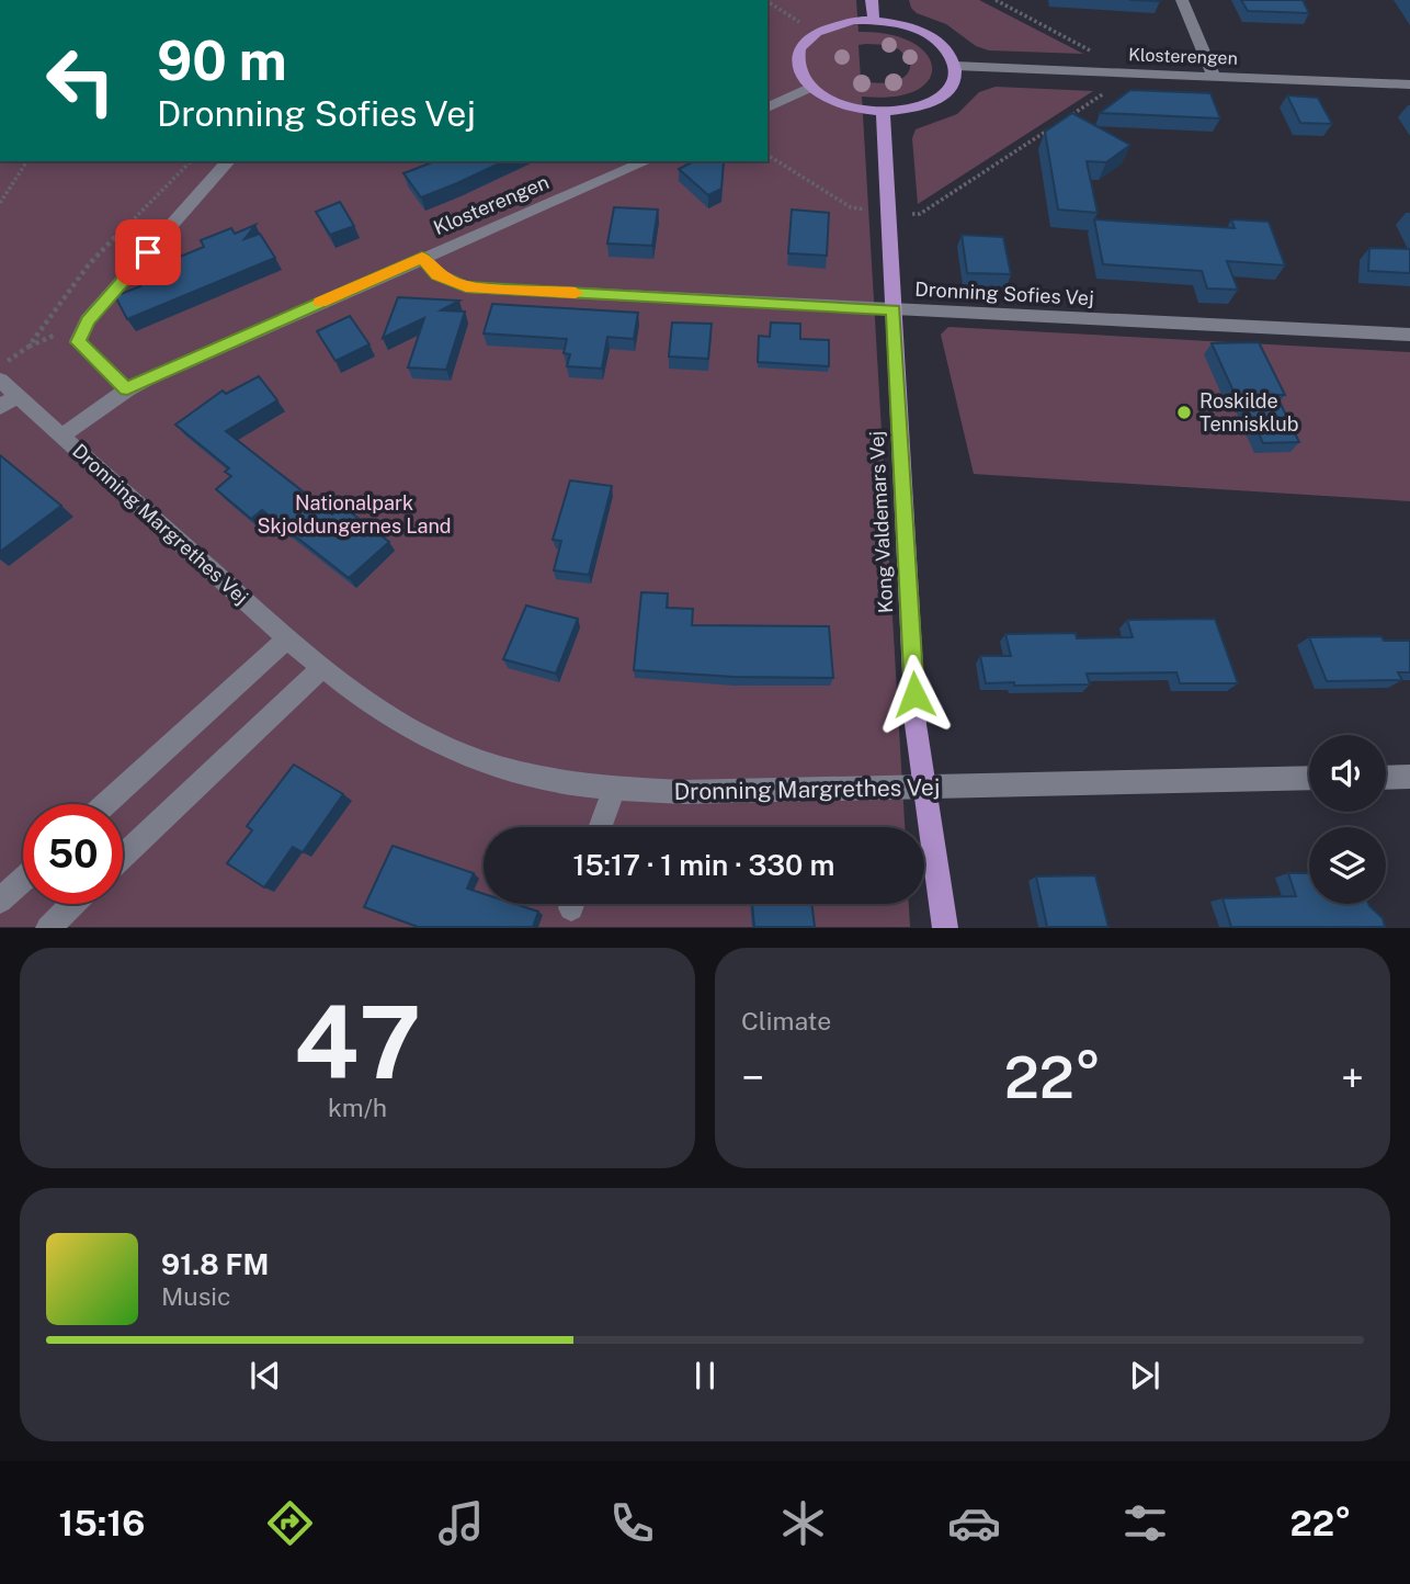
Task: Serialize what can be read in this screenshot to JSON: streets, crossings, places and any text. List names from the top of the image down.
{
  "streets": {
    "main road": ["Kong Valdemars Vej"],
    "street": ["Klosterengen", "Dronning Sofies Vej", "Dronning Margrethes Vej"]
  },
  "crossings": [
    ["Klosterengen", "Dronning Sofies Vej"],
    ["Klosterengen", "Kong Valdemars Vej"],
    ["Klosterengen", "Dronning Margrethes Vej"],
    ["Dronning Sofies Vej", "Kong Valdemars Vej"],
    ["Kong Valdemars Vej", "Dronning Margrethes Vej"]
  ],
  "parks": ["Nationalpark Skjoldungernes Land"],
  "places": ["Roskilde Tennisklub"],
  "page": {
    "turn": ["90 m", "Dronning Sofies Vej"],
    "limit": "50",
    "trip": "15:17 · 1 min · 330 m",
    "tile": [
      ["47", "km/h"],
      "Climate"
    ],
    "heat": ["−", "22°", "+"],
    "song": ["91.8 FM", "Music"],
    "tabs": ["15:16", "22°"]
  }
}
